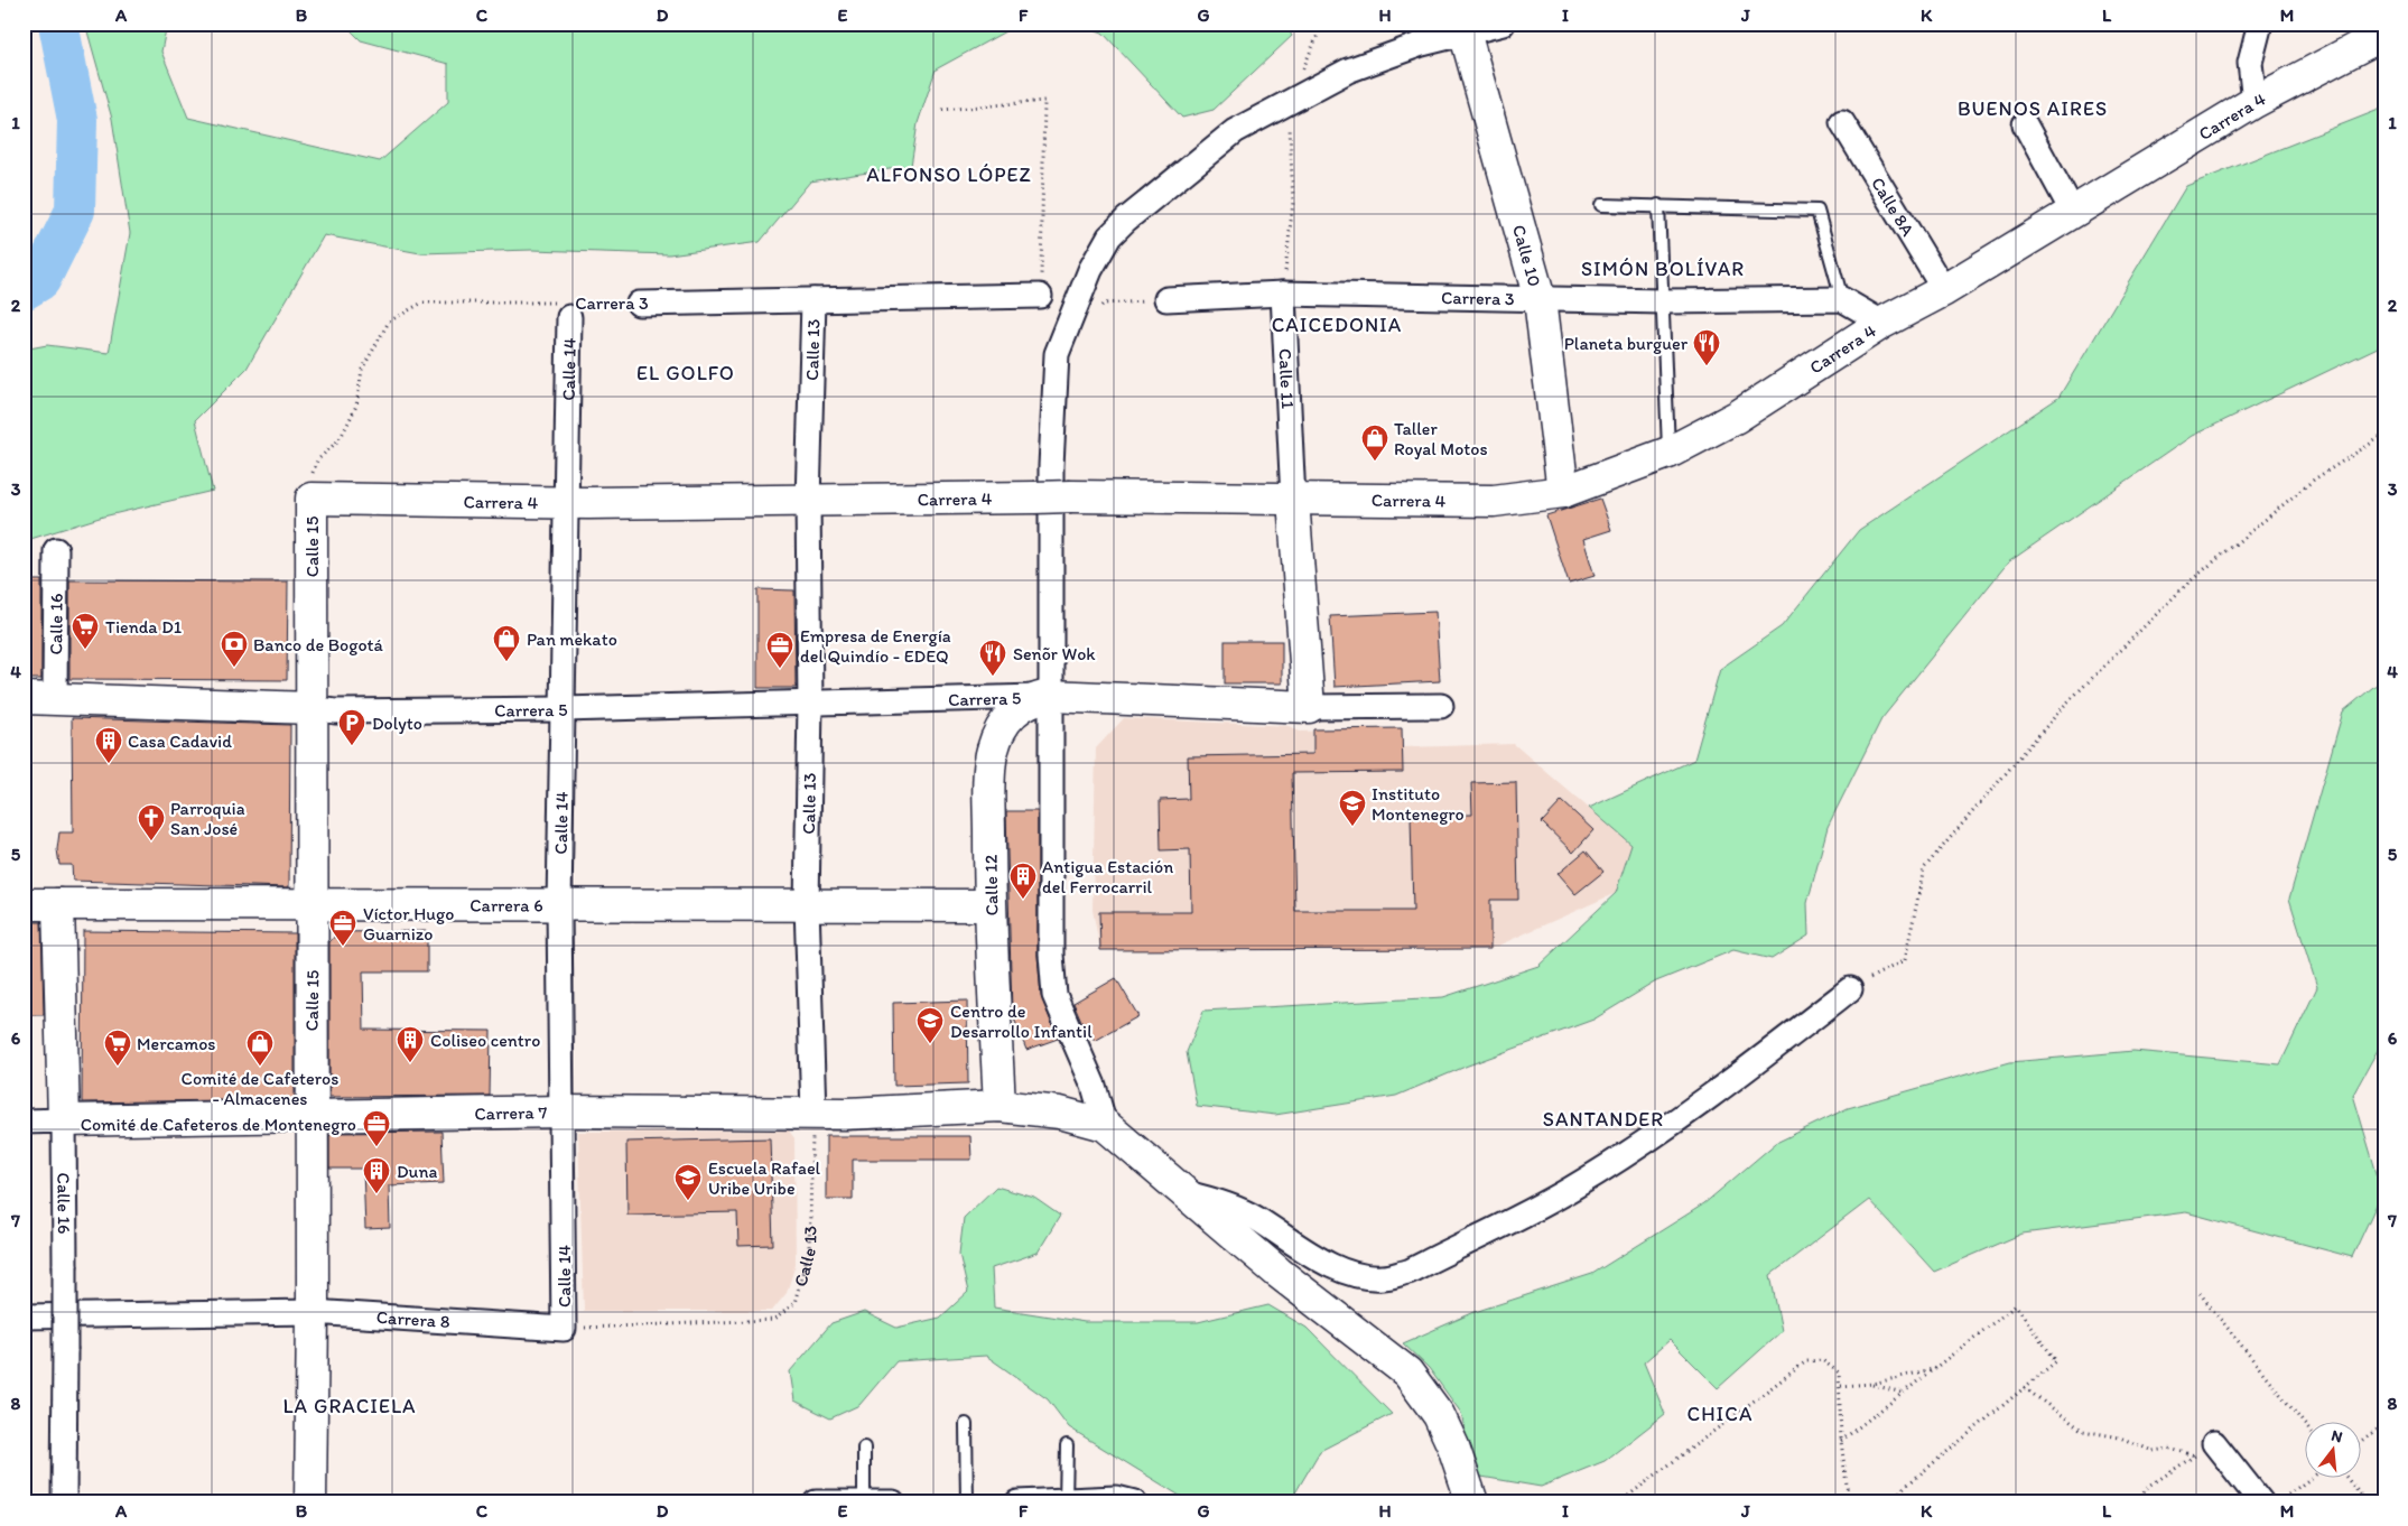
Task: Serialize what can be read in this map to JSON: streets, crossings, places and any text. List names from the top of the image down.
{
  "streets": {
    "main road": [
      "Carrera 4",
      "Calle 10",
      "Calle 11",
      "Calle 15",
      "Calle 16",
      "Carrera 5",
      "Calle 12",
      "Carrera 6",
      "Carrera 7"
    ],
    "street": [
      "Calle 8A",
      "Carrera 3",
      "Calle 13",
      "Calle 14",
      "Carrera 8"
    ]
  },
  "crossings": [
    ["Carrera 4", "Calle 8A"],
    ["Carrera 4", "Calle 10"],
    ["Carrera 4", "Carrera 3"],
    ["Carrera 4", "Calle 13"],
    ["Carrera 4", "Calle 14"],
    ["Carrera 4", "Calle 11"],
    ["Carrera 4", "Calle 15"],
    ["Calle 10", "Carrera 3"],
    ["Carrera 3", "Calle 13"],
    ["Carrera 3", "Calle 14"],
    ["Carrera 3", "Calle 11"],
    ["Carrera 3", "Calle 15"],
    ["Calle 13", "Calle 14"],
    ["Calle 13", "Carrera 5"],
    ["Calle 13", "Carrera 6"],
    ["Calle 13", "Carrera 7"],
    ["Calle 13", "Carrera 8"],
    ["Calle 14", "Carrera 5"],
    ["Calle 14", "Carrera 6"],
    ["Calle 14", "Carrera 7"],
    ["Calle 14", "Carrera 8"],
    ["Calle 11", "Carrera 5"],
    ["Calle 15", "Carrera 5"],
    ["Calle 15", "Carrera 6"],
    ["Calle 15", "Carrera 7"],
    ["Calle 15", "Carrera 8"],
    ["Calle 16", "Carrera 5"],
    ["Calle 16", "Carrera 6"],
    ["Calle 16", "Carrera 7"],
    ["Carrera 5", "Calle 12"],
    ["Calle 12", "Carrera 6"],
    ["Calle 12", "Carrera 7"]
  ],
  "districts": [
    "BUENOS AIRES",
    "ALFONSO LÓPEZ",
    "SIMÓN BOLÍVAR",
    "CAICEDONIA",
    "EL GOLFO",
    "SANTANDER",
    "LA GRACIELA",
    "CHICA"
  ],
  "places": {
    "restaurant": ["Planeta burguer", "Senõr Wok"],
    "shop": ["Taller Royal Motos", "Pan mekato", "Comité de Cafeteros - Almacenes"],
    "supermarket": ["Tienda D1", "Mercamos"],
    "bank": ["Banco de Bogotá"],
    "office": ["Empresa de Energía del Quindío - EDEQ", "Víctor Hugo Guarnizo", "Comité de Cafeteros de Montenegro"],
    "parking": ["Dolyto"],
    "building": [
      "Casa Cadavid",
      "Antigua Estación del Ferrocarril",
      "Coliseo centro",
      "Duna"
    ],
    "school or university": ["Instituto Montenegro", "Centro de Desarrollo Infantil", "Escuela Rafael Uribe Uribe"],
    "church": ["Parroquia San José"]
  },
  "north": "top",
  "grid": {
    "columns": [
      "A",
      "B",
      "C",
      "D",
      "E",
      "F",
      "G",
      "H",
      "I",
      "J",
      "K",
      "L",
      "M"
    ],
    "rows": [
      "1",
      "2",
      "3",
      "4",
      "5",
      "6",
      "7",
      "8"
    ]
  }
}
